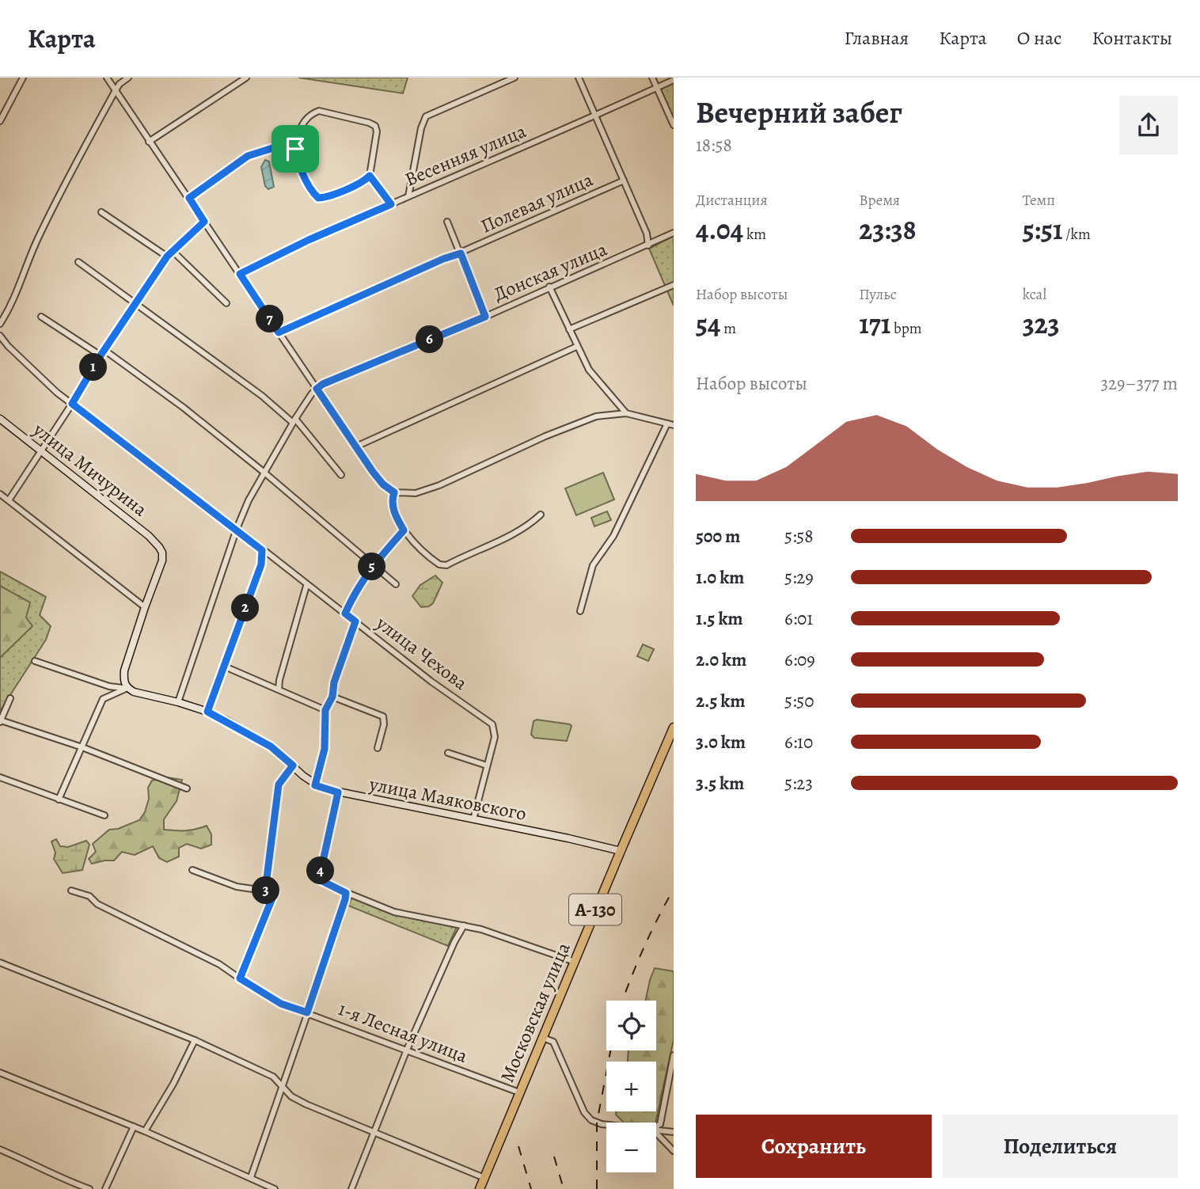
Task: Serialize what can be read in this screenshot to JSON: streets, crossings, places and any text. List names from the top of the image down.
{
  "streets": {
    "main road": ["А-130", "Московская улица"],
    "street": [
      "Весенняя улица",
      "Полевая улица",
      "Донская улица",
      "улица Мичурина",
      "улица Чехова",
      "улица Маяковского",
      "1-я Лесная улица"
    ]
  },
  "crossings": [
    ["улица Чехова", "улица Маяковского"],
    ["улица Маяковского", "Московская улица"],
    ["Московская улица", "1-я Лесная улица"]
  ],
  "page": {
    "header": "Карта",
    "nav": [
      "Главная",
      "Карта",
      "О нас",
      "Контакты"
    ],
    "heading": ["Вечерний забег", "18:58"],
    "stats": [
      ["Дистанция", "4.04 km"],
      ["Время", "23:38"],
      ["Темп", "5:51 /km"],
      ["Набор высоты", "54 m"],
      ["Пульс", "171 bpm"],
      ["kcal", "323"]
    ],
    "pins": [
      "7",
      "6",
      "1",
      "5",
      "2",
      "4",
      "3"
    ],
    "chart": ["Набор высоты", "329–377 m"],
    "list": [
      {
        "name": "500 m",
        "note": "5:58"
      },
      {
        "name": "1.0 km",
        "note": "5:29"
      },
      {
        "name": "1.5 km",
        "note": "6:01"
      },
      {
        "name": "2.0 km",
        "note": "6:09"
      },
      {
        "name": "2.5 km",
        "note": "5:50"
      },
      {
        "name": "3.0 km",
        "note": "6:10"
      },
      {
        "name": "3.5 km",
        "note": "5:23"
      }
    ],
    "map_buttons": ["+", "−"],
    "buttons": ["Сохранить", "Поделиться"]
  }
}
